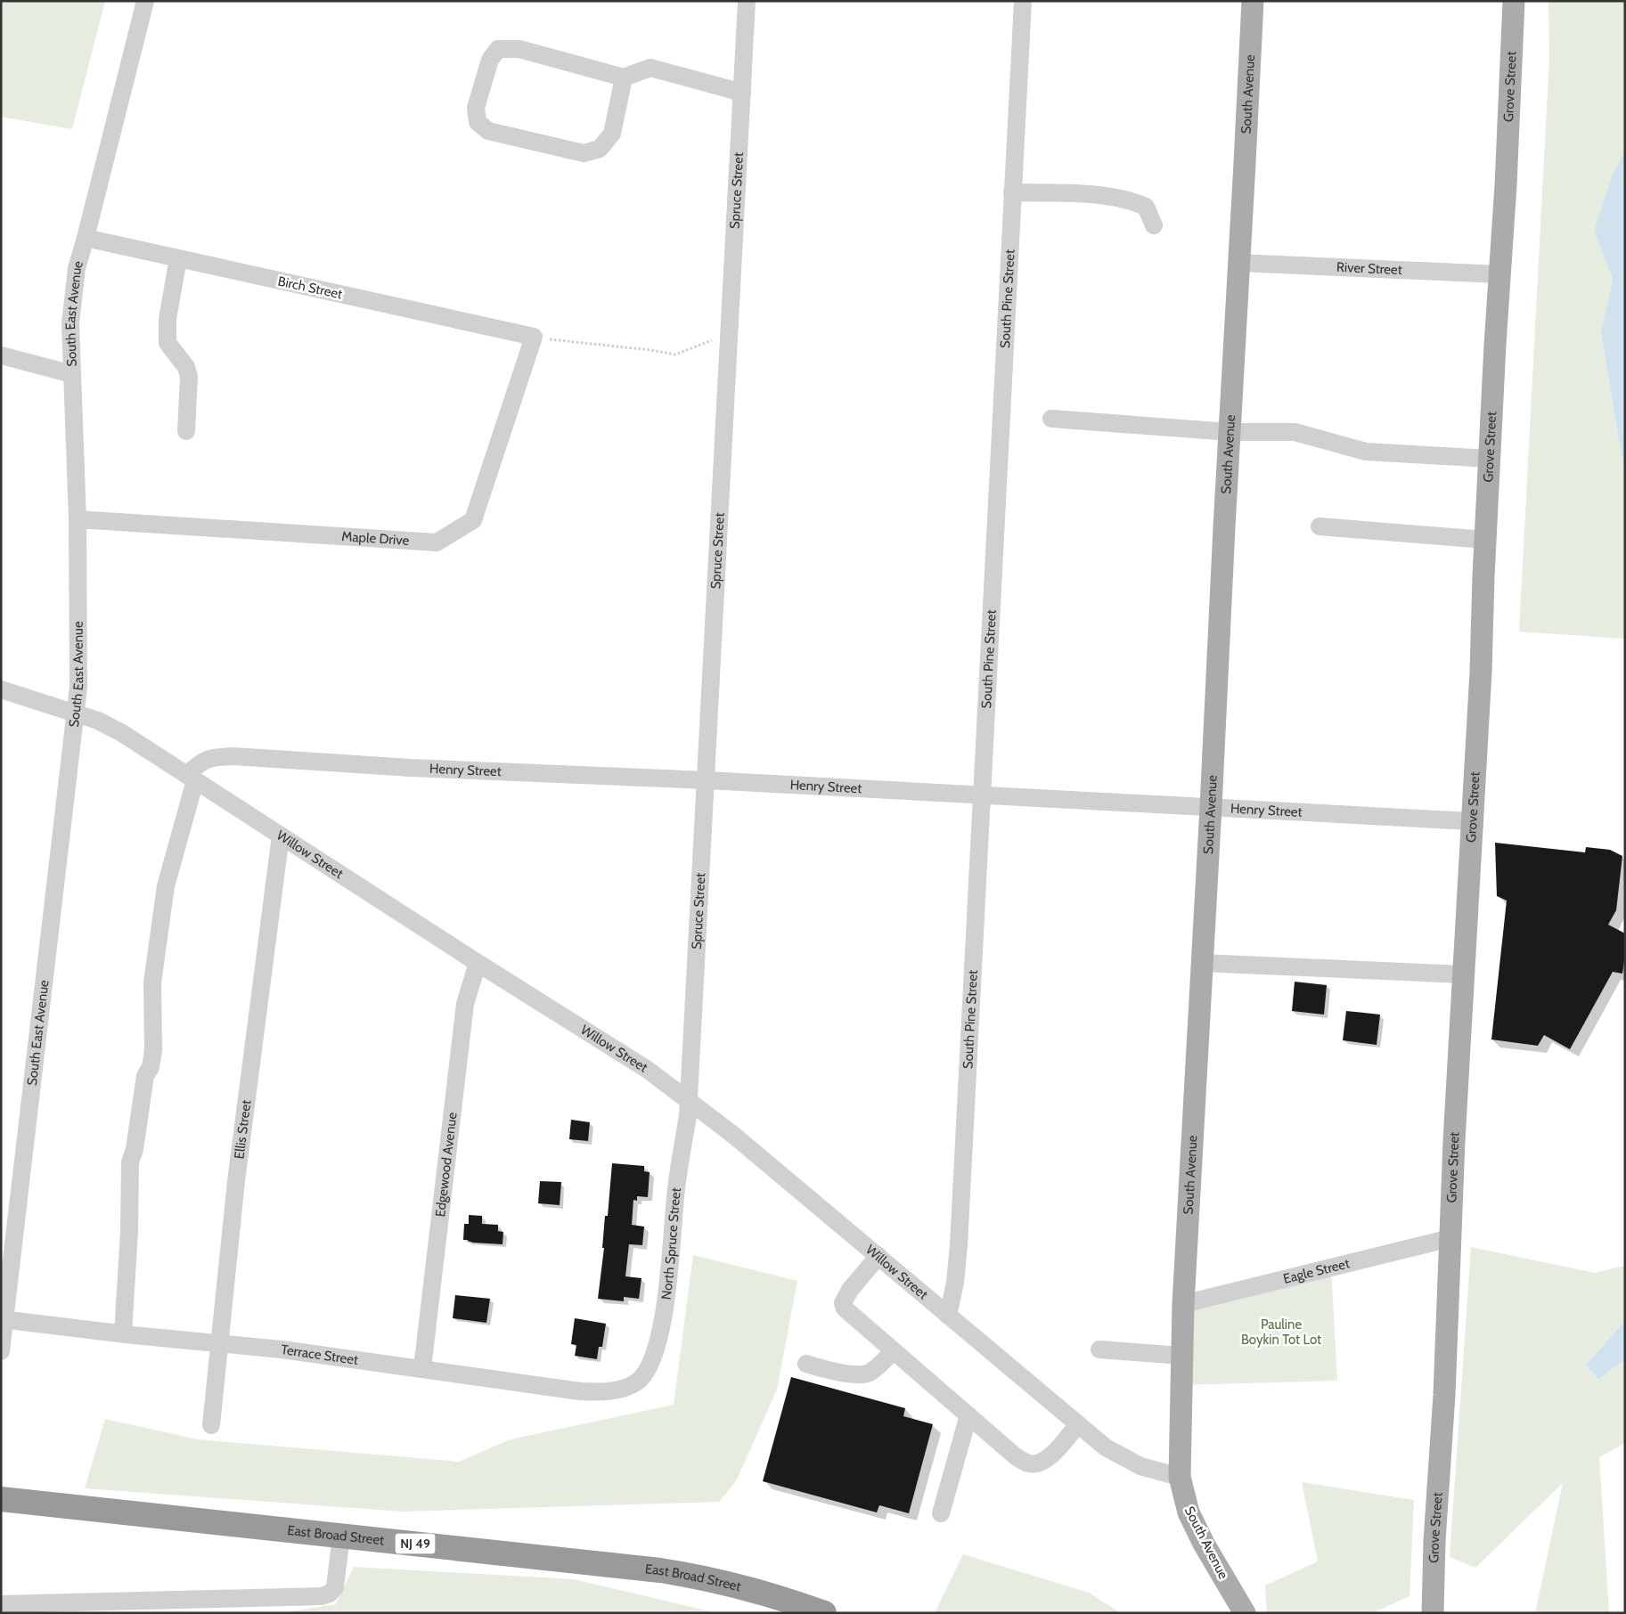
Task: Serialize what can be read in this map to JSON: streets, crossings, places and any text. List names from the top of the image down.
{
  "streets": {
    "highway": ["East Broad Street", "NJ 49"],
    "main road": ["Grove Street", "South Avenue"],
    "street": [
      "Spruce Street",
      "River Street",
      "Birch Street",
      "South Pine Street",
      "South East Avenue",
      "Maple Drive",
      "Henry Street",
      "Willow Street",
      "Ellis Street",
      "Edgewood Avenue",
      "North Spruce Street",
      "Eagle Street",
      "Terrace Street"
    ]
  },
  "crossings": [
    ["Grove Street", "River Street"],
    ["Grove Street", "Henry Street"],
    ["Grove Street", "Eagle Street"],
    ["South Avenue", "River Street"],
    ["South Avenue", "Henry Street"],
    ["South Avenue", "Willow Street"],
    ["South Avenue", "Eagle Street"],
    ["Spruce Street", "Henry Street"],
    ["Spruce Street", "Willow Street"],
    ["Spruce Street", "North Spruce Street"],
    ["Birch Street", "South East Avenue"],
    ["Birch Street", "Maple Drive"],
    ["South Pine Street", "Henry Street"],
    ["South Pine Street", "Willow Street"],
    ["South East Avenue", "Maple Drive"],
    ["South East Avenue", "Willow Street"],
    ["South East Avenue", "Terrace Street"],
    ["Henry Street", "Willow Street"],
    ["Willow Street", "Ellis Street"],
    ["Willow Street", "Edgewood Avenue"],
    ["Willow Street", "North Spruce Street"],
    ["Ellis Street", "Terrace Street"],
    ["Edgewood Avenue", "Terrace Street"],
    ["North Spruce Street", "Terrace Street"]
  ],
  "parks": ["Pauline Boykin Tot Lot"]
}
